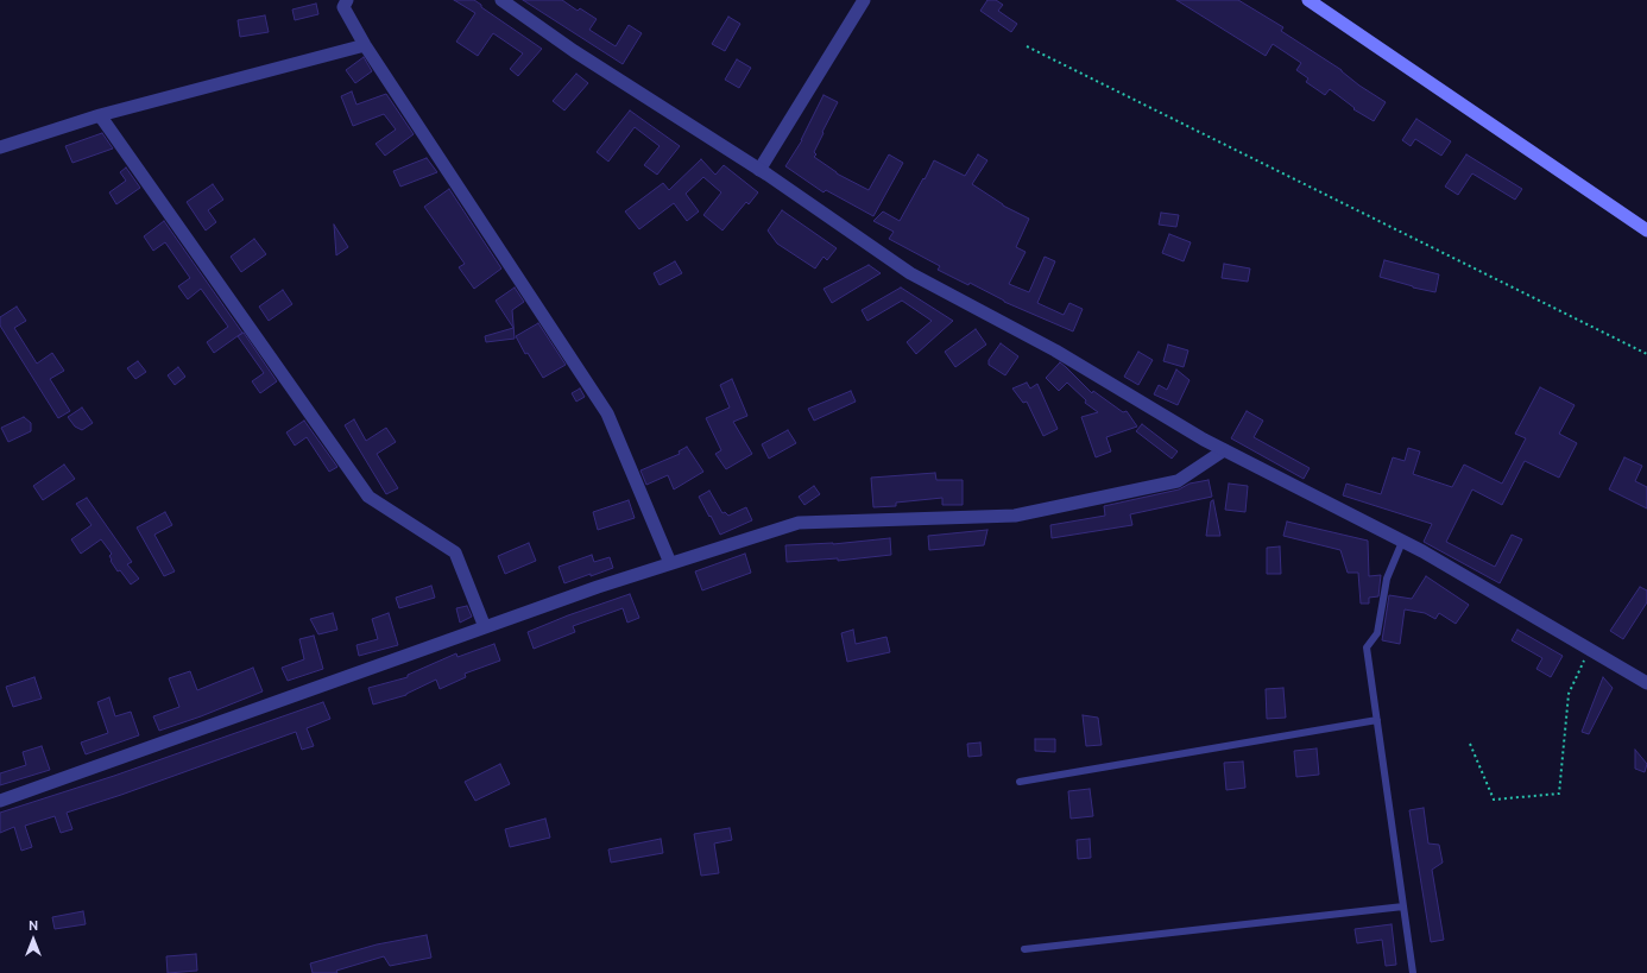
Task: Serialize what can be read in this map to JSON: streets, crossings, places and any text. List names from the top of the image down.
{
  "north": "top"
}
